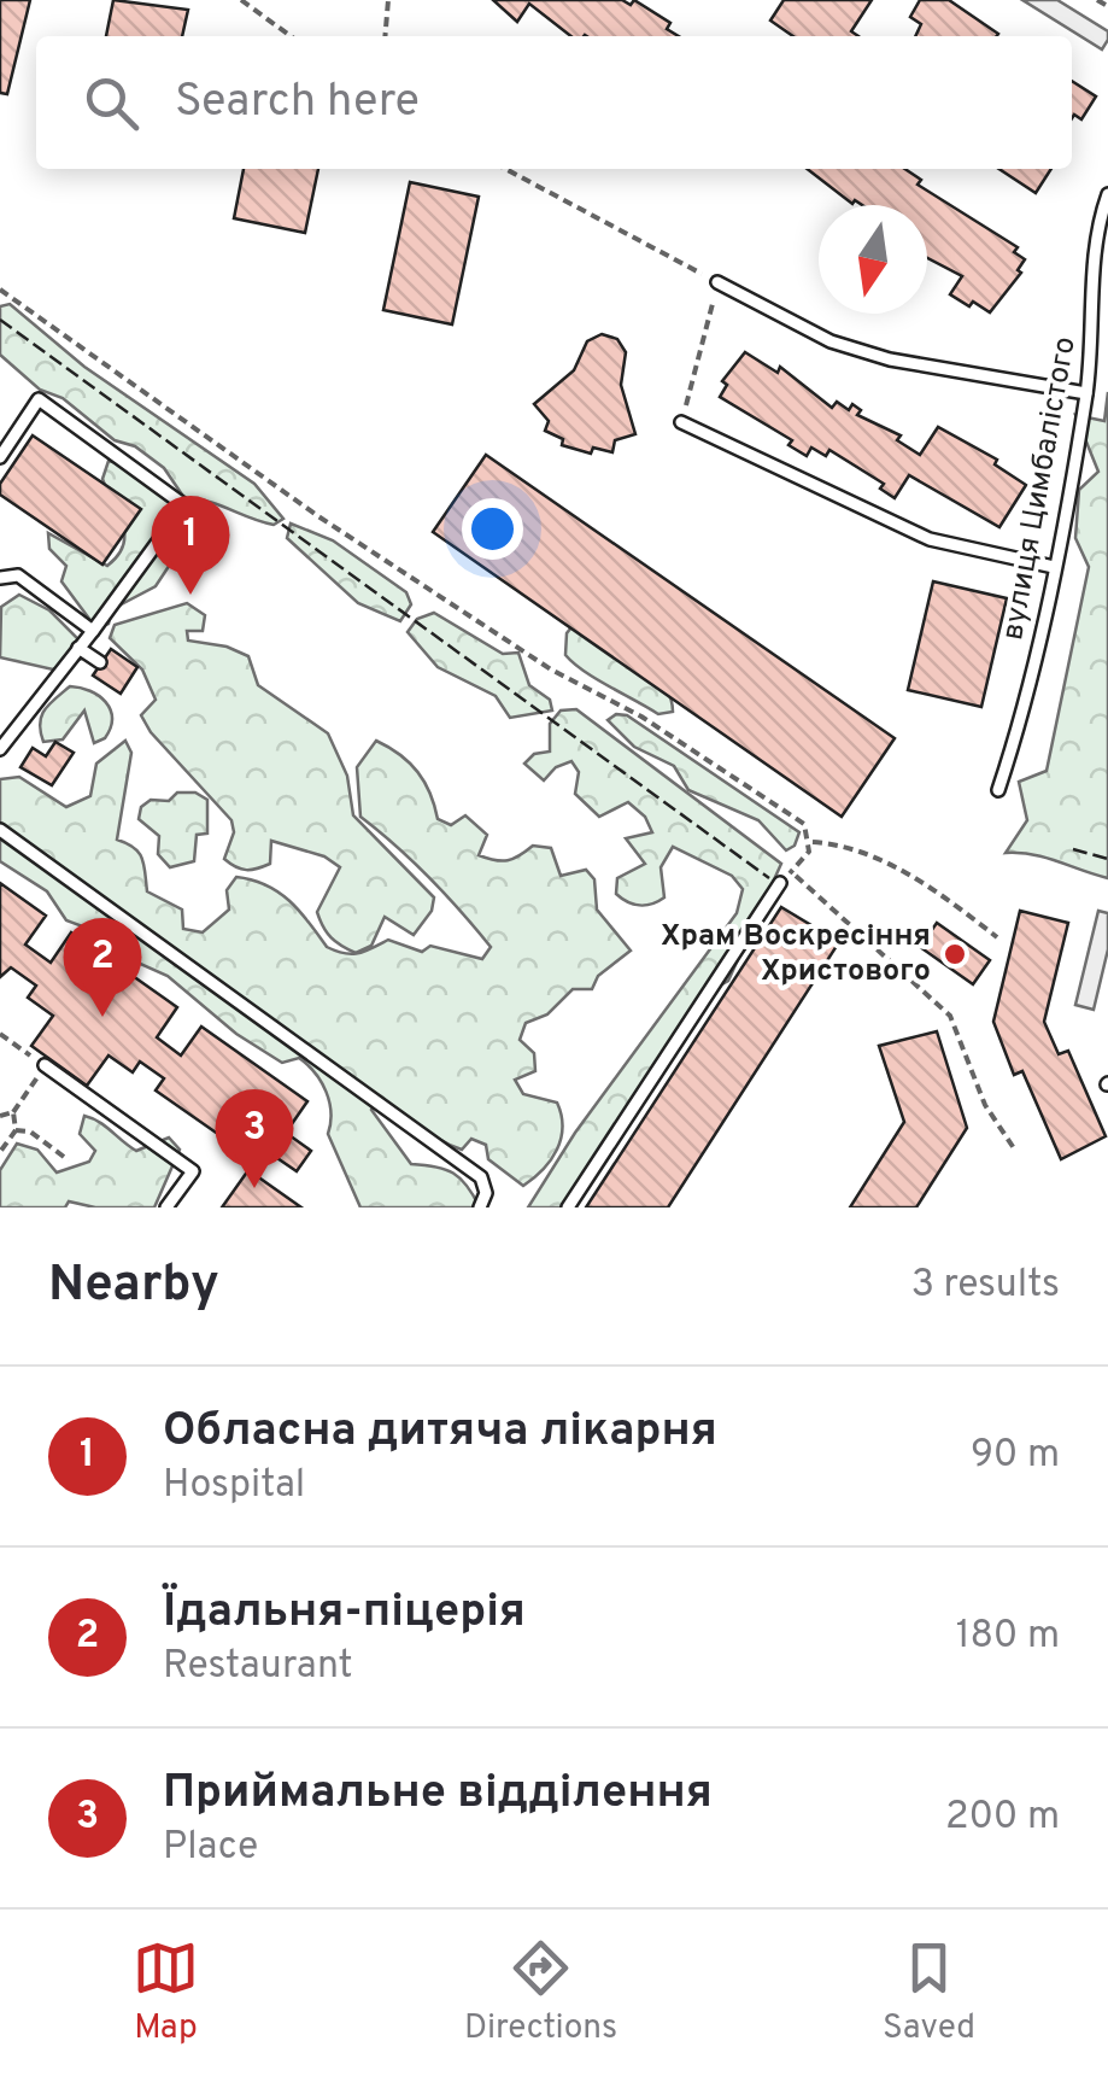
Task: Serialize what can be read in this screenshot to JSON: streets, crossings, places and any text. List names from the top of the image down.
{
  "streets": {
    "lane": ["вулиця Цимбалістого"]
  },
  "places": ["Храм Воскресіння Христового"],
  "north": "bottom",
  "page": {
    "search": "Search here",
    "pins": ["1", "2", "3"],
    "heading": ["Nearby", "3 results"],
    "list": [
      {
        "mark": "1",
        "name": "Обласна дитяча лікарня",
        "note": "Hospital",
        "value": "90 m"
      },
      {
        "mark": "2",
        "name": "Їдальня-піцерія",
        "note": "Restaurant",
        "value": "180 m"
      },
      {
        "mark": "3",
        "name": "Приймальне відділення",
        "note": "Place",
        "value": "200 m"
      }
    ],
    "nav": ["Map", "Directions", "Saved"]
  }
}
